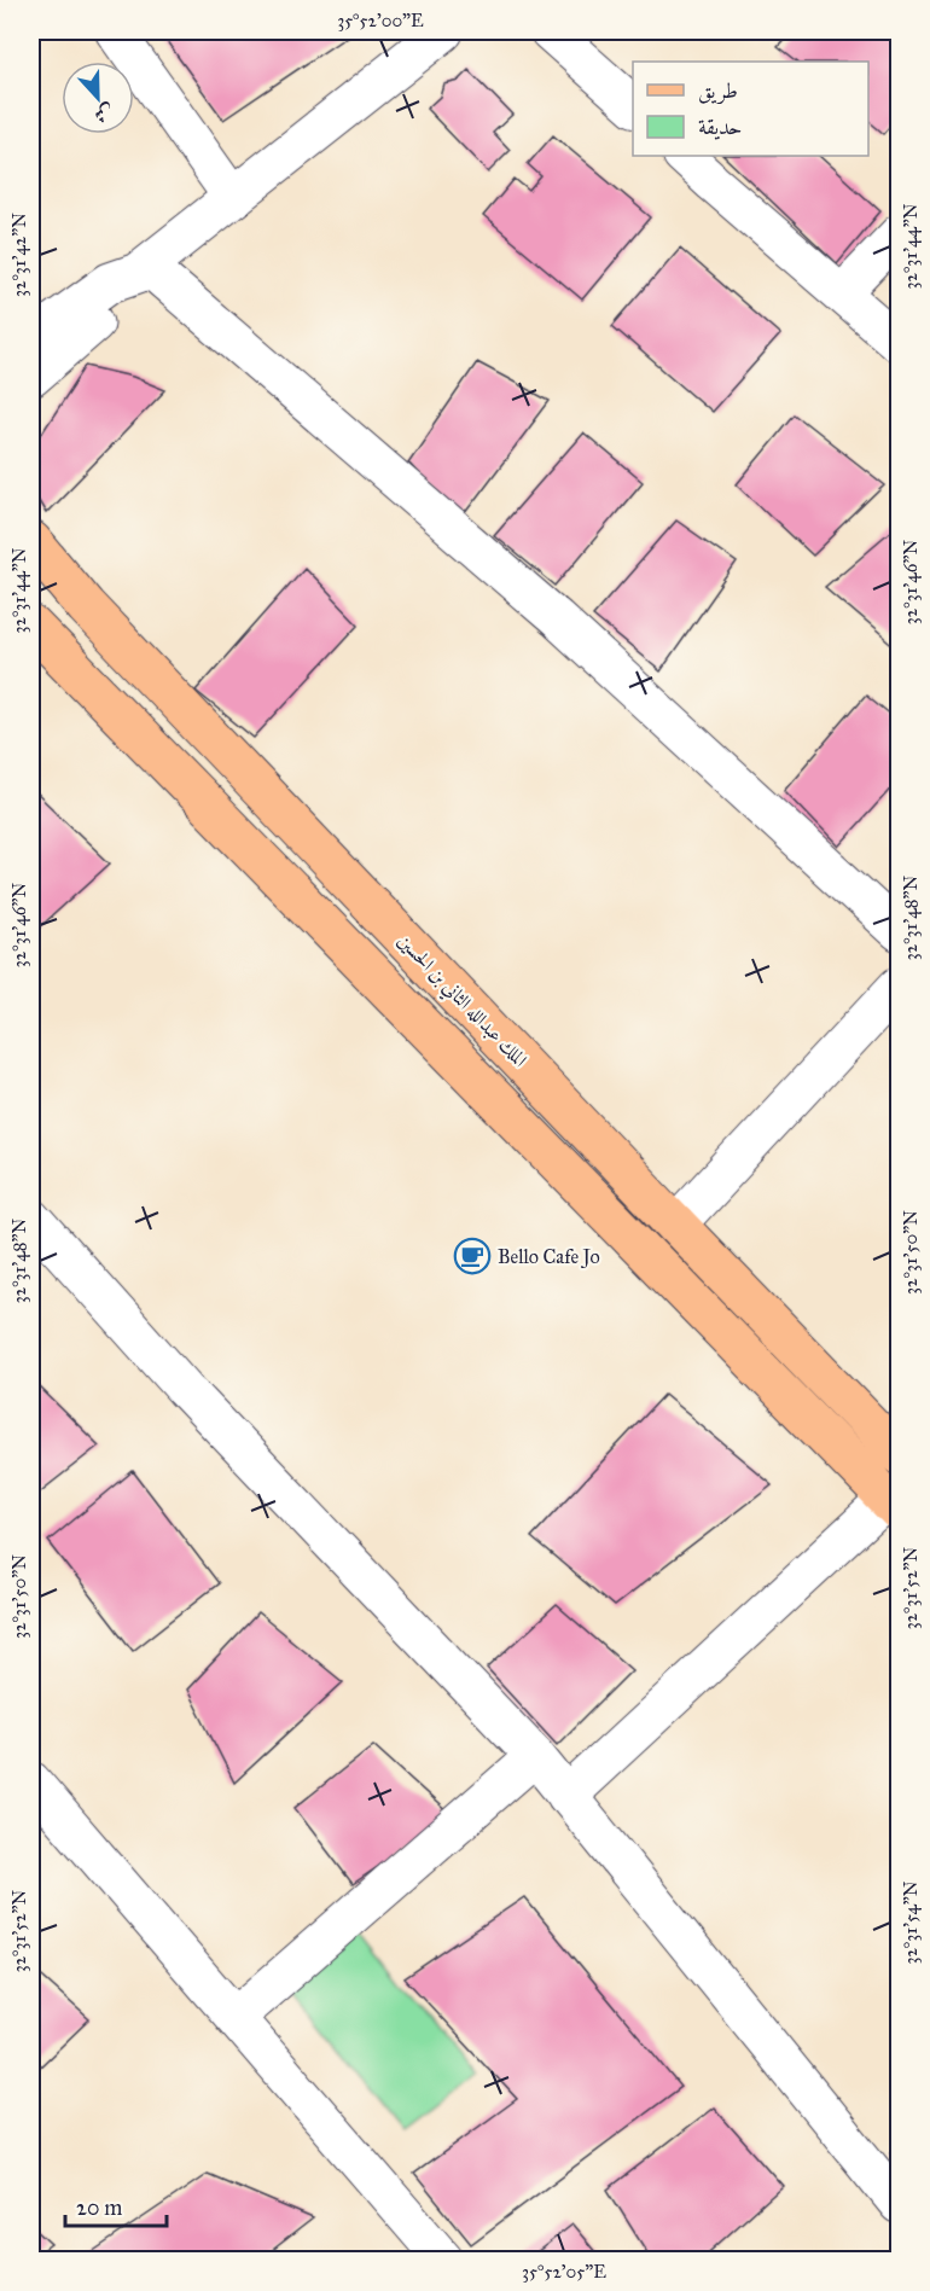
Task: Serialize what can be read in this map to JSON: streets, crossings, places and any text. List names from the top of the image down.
{
  "streets": {
    "main road": ["الملك عبدالله الثاني بن الحسين"]
  },
  "places": {
    "cafe": ["Bello Cafe Jo"]
  },
  "legend": ["طريق", "حديقة"],
  "scale_bar": "20 m",
  "north": "bottom",
  "coordinates": [
    "35°52'00\"E",
    "32°31'44\"N",
    "32°31'42\"N",
    "32°31'46\"N",
    "32°31'48\"N",
    "32°31'50\"N",
    "32°31'52\"N",
    "32°31'54\"N",
    "35°52'05\"E"
  ]
}
